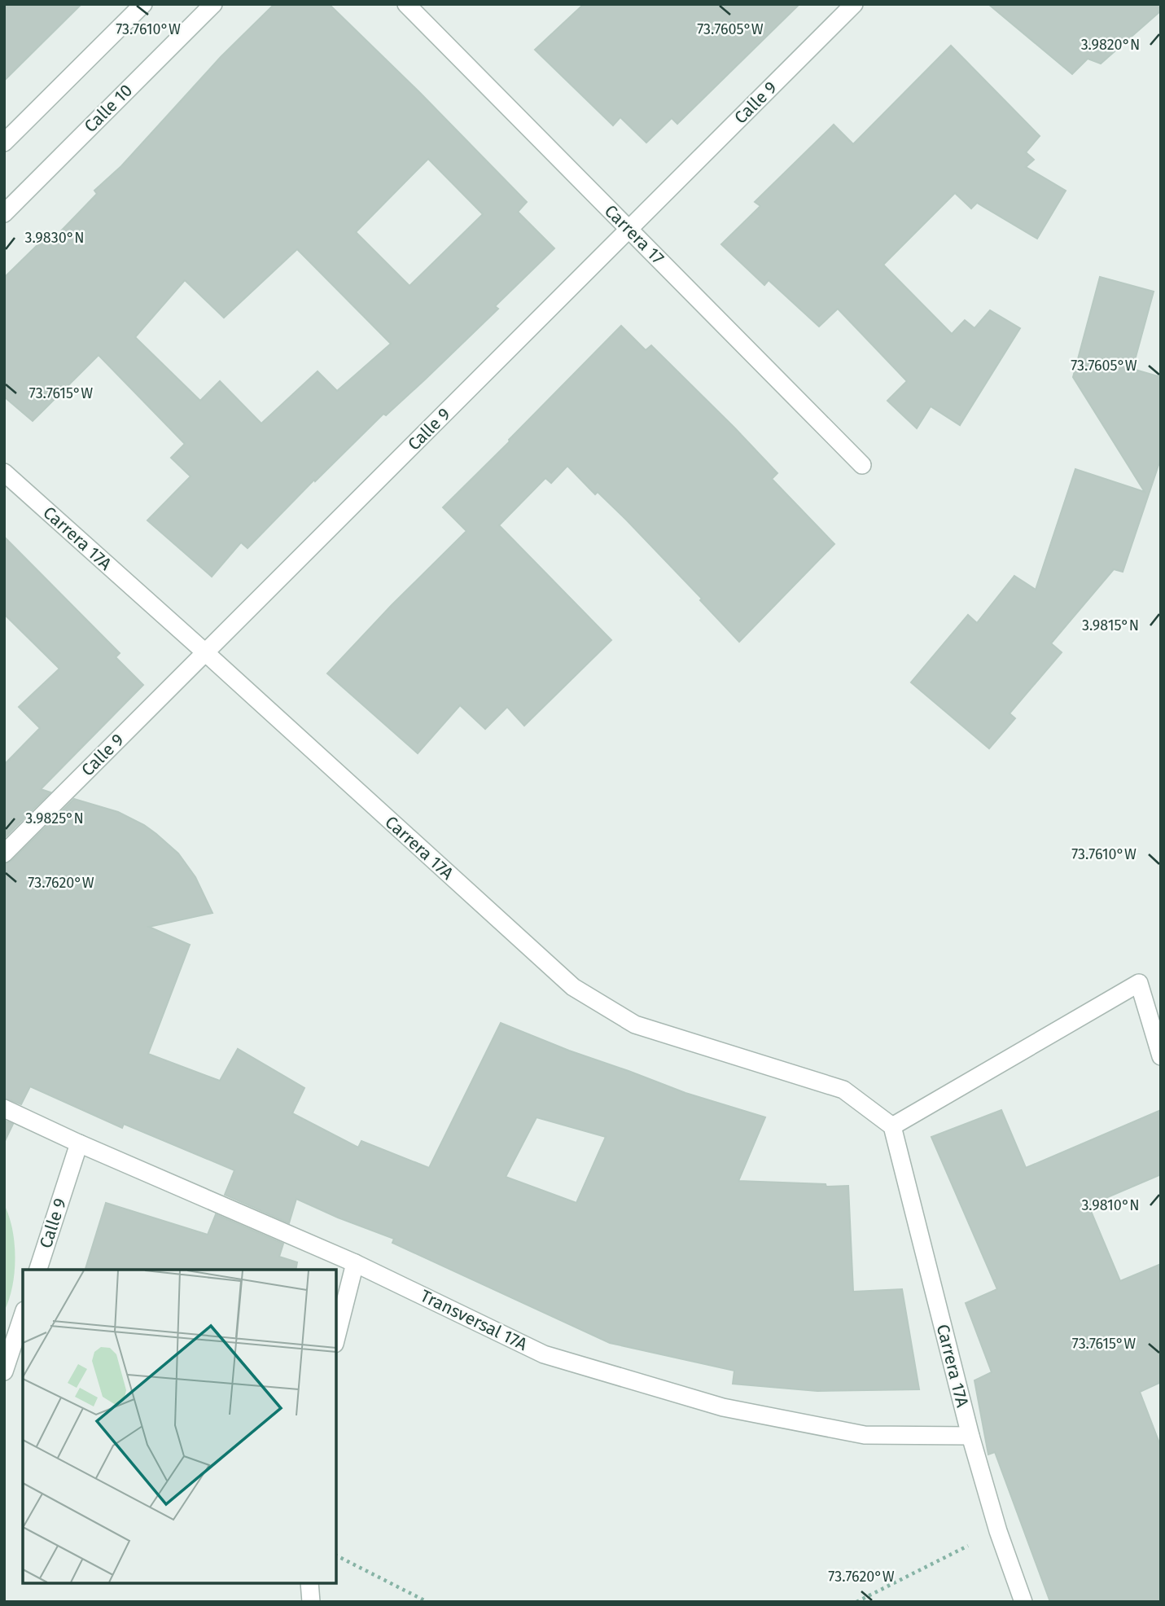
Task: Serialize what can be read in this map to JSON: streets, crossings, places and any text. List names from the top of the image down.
{
  "streets": {
    "street": [
      "Calle 9",
      "Calle 10",
      "Carrera 17",
      "Carrera 17A",
      "Transversal 17A"
    ]
  },
  "crossings": [
    ["Calle 9", "Carrera 17"],
    ["Calle 9", "Carrera 17A"],
    ["Calle 9", "Transversal 17A"],
    ["Carrera 17A", "Transversal 17A"]
  ],
  "coordinates": [
    "73.7605°W",
    "73.7610°W",
    "3.9820°N",
    "3.9830°N",
    "73.7615°W",
    "3.9815°N",
    "3.9825°N",
    "73.7620°W",
    "3.9810°N"
  ]
}
